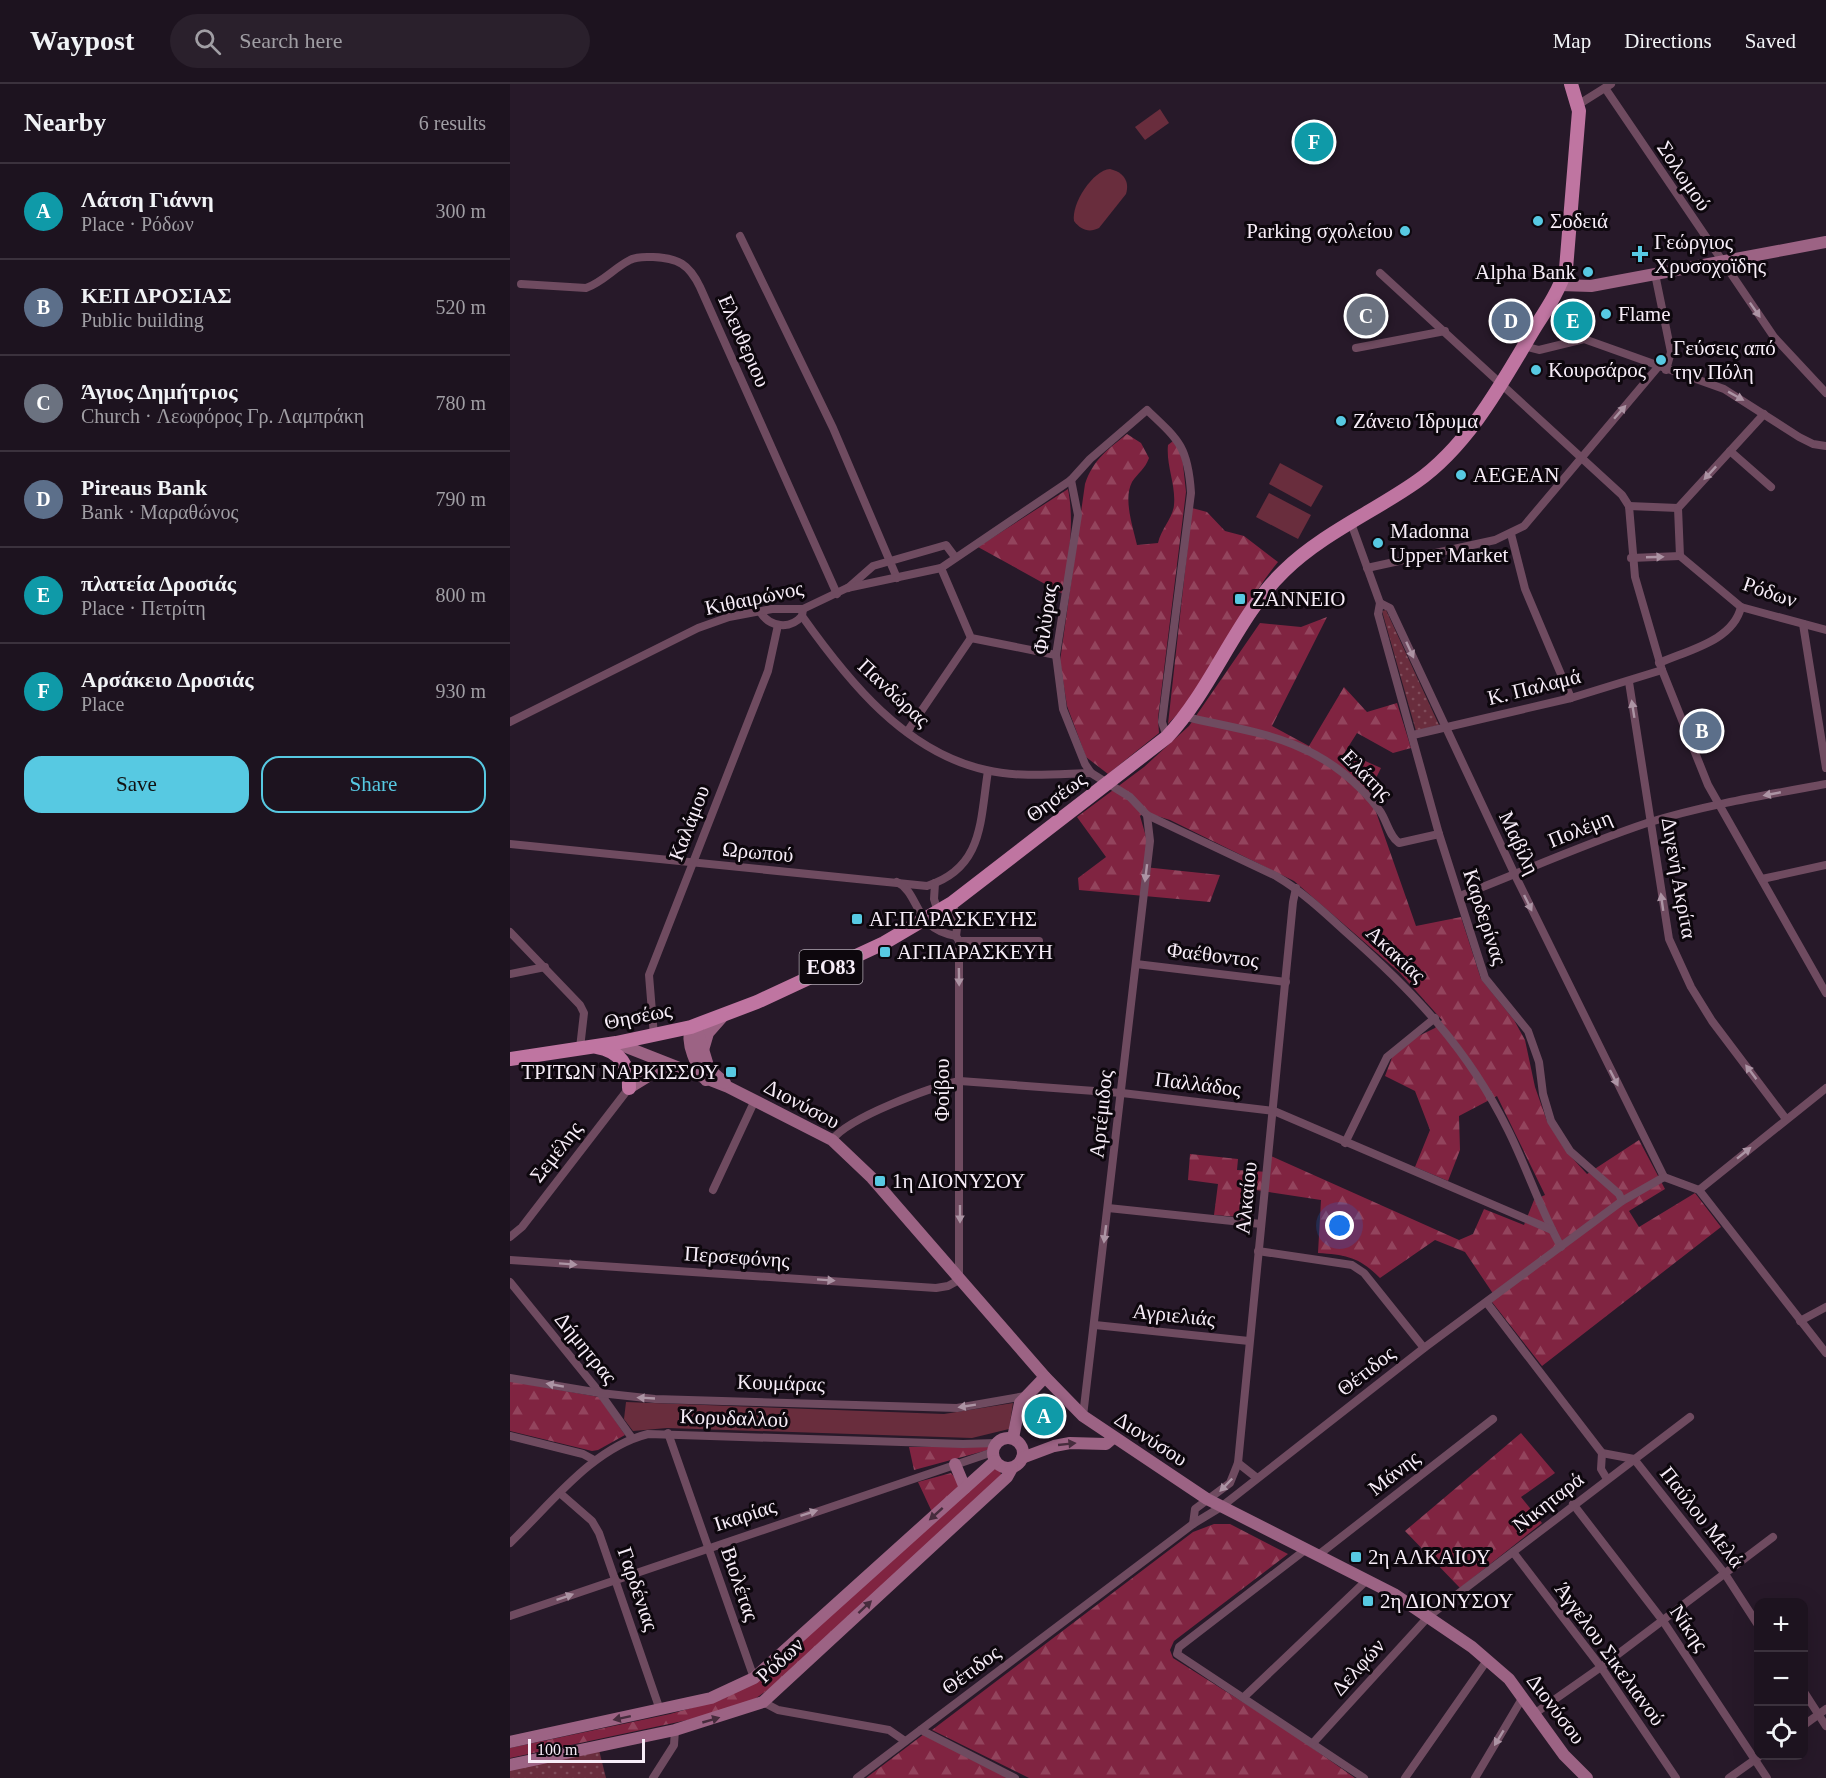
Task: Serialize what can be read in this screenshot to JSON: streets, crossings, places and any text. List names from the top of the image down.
{
  "streets": {
    "main road": ["Θησέως", "ΕΟ83"],
    "street": [
      "Σολωμού",
      "Ελευθεριου",
      "Ρόδων",
      "Κιθαιρώνος",
      "Φιλύρας",
      "Κ. Παλαμά",
      "Πανδώρας",
      "Ελάτης",
      "Καλάμου",
      "Πολέμη",
      "Μαβίλη",
      "Ωρωπού",
      "Διγενή Ακρίτα",
      "Καρδερίνας",
      "Ακακίας",
      "Φαέθοντος",
      "Παλλάδος",
      "Φοίβου",
      "Διονύσου",
      "Αρτέμιδος",
      "Σεμέλης",
      "Αλκαίου",
      "Περσεφόνης",
      "Αγριελιάς",
      "Δήμητρας",
      "Θέτιδος",
      "Κουμάρας",
      "Κορυδαλλού",
      "Μάνης",
      "Νικηταρά",
      "Ικαρίας",
      "Παύλου Μελά",
      "Βιολέτας",
      "Γαρδένιας",
      "Νίκης",
      "Άγγελου Σικελιανού",
      "Δελφών"
    ]
  },
  "crossings": [
    ["Ελευθεριου", "Κιθαιρώνος"],
    ["Ρόδων", "Κ. Παλαμά"],
    ["Ρόδων", "Κορυδαλλού"],
    ["Ρόδων", "Ικαρίας"],
    ["Ρόδων", "Βιολέτας"],
    ["Ρόδων", "Γαρδένιας"],
    ["Κιθαιρώνος", "Φιλύρας"],
    ["Κιθαιρώνος", "Πανδώρας"],
    ["Κιθαιρώνος", "Θησέως"],
    ["Φιλύρας", "Πανδώρας"],
    ["Κ. Παλαμά", "Μαβίλη"],
    ["Κ. Παλαμά", "Διγενή Ακρίτα"],
    ["Κ. Παλαμά", "Καρδερίνας"],
    ["Ελάτης", "Θησέως"],
    ["Ελάτης", "Καρδερίνας"],
    ["Θησέως", "Καλάμου"],
    ["Θησέως", "Μαβίλη"],
    ["Θησέως", "Ακακίας"],
    ["Θησέως", "ΕΟ83"],
    ["Θησέως", "Φοίβου"],
    ["Θησέως", "Διονύσου"],
    ["Καλάμου", "Ωρωπού"],
    ["Πολέμη", "Μαβίλη"],
    ["Πολέμη", "Διγενή Ακρίτα"],
    ["Πολέμη", "Καρδερίνας"],
    ["Μαβίλη", "Καρδερίνας"],
    ["Ακακίας", "Παλλάδος"],
    ["Ακακίας", "Αρτέμιδος"],
    ["Ακακίας", "Αλκαίου"],
    ["Ακακίας", "Θέτιδος"],
    ["Φαέθοντος", "Αρτέμιδος"],
    ["Φαέθοντος", "Αλκαίου"],
    ["Παλλάδος", "Φοίβου"],
    ["Παλλάδος", "Διονύσου"],
    ["Παλλάδος", "Αρτέμιδος"],
    ["Παλλάδος", "Αλκαίου"],
    ["Φοίβου", "Διονύσου"],
    ["Φοίβου", "Περσεφόνης"],
    ["Διονύσου", "Αρτέμιδος"],
    ["Διονύσου", "Αλκαίου"],
    ["Διονύσου", "Περσεφόνης"],
    ["Διονύσου", "Θέτιδος"],
    ["Διονύσου", "Μάνης"],
    ["Διονύσου", "Νικηταρά"],
    ["Διονύσου", "Δελφών"],
    ["Αρτέμιδος", "Αγριελιάς"],
    ["Αλκαίου", "Αγριελιάς"],
    ["Αλκαίου", "Θέτιδος"],
    ["Δήμητρας", "Κουμάρας"],
    ["Δήμητρας", "Κορυδαλλού"],
    ["Κορυδαλλού", "Ικαρίας"],
    ["Κορυδαλλού", "Βιολέτας"],
    ["Κορυδαλλού", "Γαρδένιας"],
    ["Νικηταρά", "Παύλου Μελά"],
    ["Νικηταρά", "Νίκης"],
    ["Νικηταρά", "Άγγελου Σικελιανού"],
    ["Νικηταρά", "Δελφών"],
    ["Ικαρίας", "Βιολέτας"],
    ["Ικαρίας", "Γαρδένιας"]
  ],
  "one_way": [
    "Σολωμού",
    "Μαβίλη",
    "Φοίβου",
    "Αρτέμιδος",
    "Περσεφόνης",
    "Κουμάρας",
    "Ικαρίας"
  ],
  "places": {
    "other": [
      "Σοδειά",
      "Parking σχολείου",
      "Alpha Bank",
      "Flame",
      "Γεύσεις από την Πόλη",
      "Κουρσάρος",
      "Ζάνειο Ίδρυμα",
      "AEGEAN",
      "Madonna Upper Market"
    ],
    "health": ["Γεώργιος Χρυσοχοϊδης"],
    "transit": [
      "ΖΑΝΝΕΙΟ",
      "ΑΓ.ΠΑΡΑΣΚΕΥΗΣ",
      "ΑΓ.ΠΑΡΑΣΚΕΥΗ",
      "ΤΡΙΤΩΝ ΝΑΡΚΙΣΣΟΥ",
      "1η ΔΙΟΝΥΣΟΥ",
      "2η ΑΛΚΑΙΟΥ",
      "2η ΔΙΟΝΥΣΟΥ"
    ]
  },
  "scale_bar": "100 m",
  "page": {
    "header": "Waypost",
    "search": "Search here",
    "nav": ["Map", "Directions", "Saved"],
    "heading": ["Nearby", "6 results"],
    "pins": [
      "F",
      "C",
      "D",
      "E",
      "B",
      "A"
    ],
    "list": [
      {
        "mark": "A",
        "name": "Λάτση Γιάννη",
        "note": "Place · Ρόδων",
        "value": "300 m"
      },
      {
        "mark": "B",
        "name": "ΚΕΠ ΔΡΟΣΙΑΣ",
        "note": "Public building",
        "value": "520 m"
      },
      {
        "mark": "C",
        "name": "Άγιος Δημήτριος",
        "note": "Church · Λεωφόρος Γρ. Λαμπράκη",
        "value": "780 m"
      },
      {
        "mark": "D",
        "name": "Pireaus Bank",
        "note": "Bank · Μαραθώνος",
        "value": "790 m"
      },
      {
        "mark": "E",
        "name": "πλατεία Δροσιάς",
        "note": "Place · Πετρίτη",
        "value": "800 m"
      },
      {
        "mark": "F",
        "name": "Αρσάκειο Δροσιάς",
        "note": "Place",
        "value": "930 m"
      }
    ],
    "buttons": ["Save", "Share"],
    "map_buttons": ["+", "−"],
    "scale": "100 m"
  }
}
